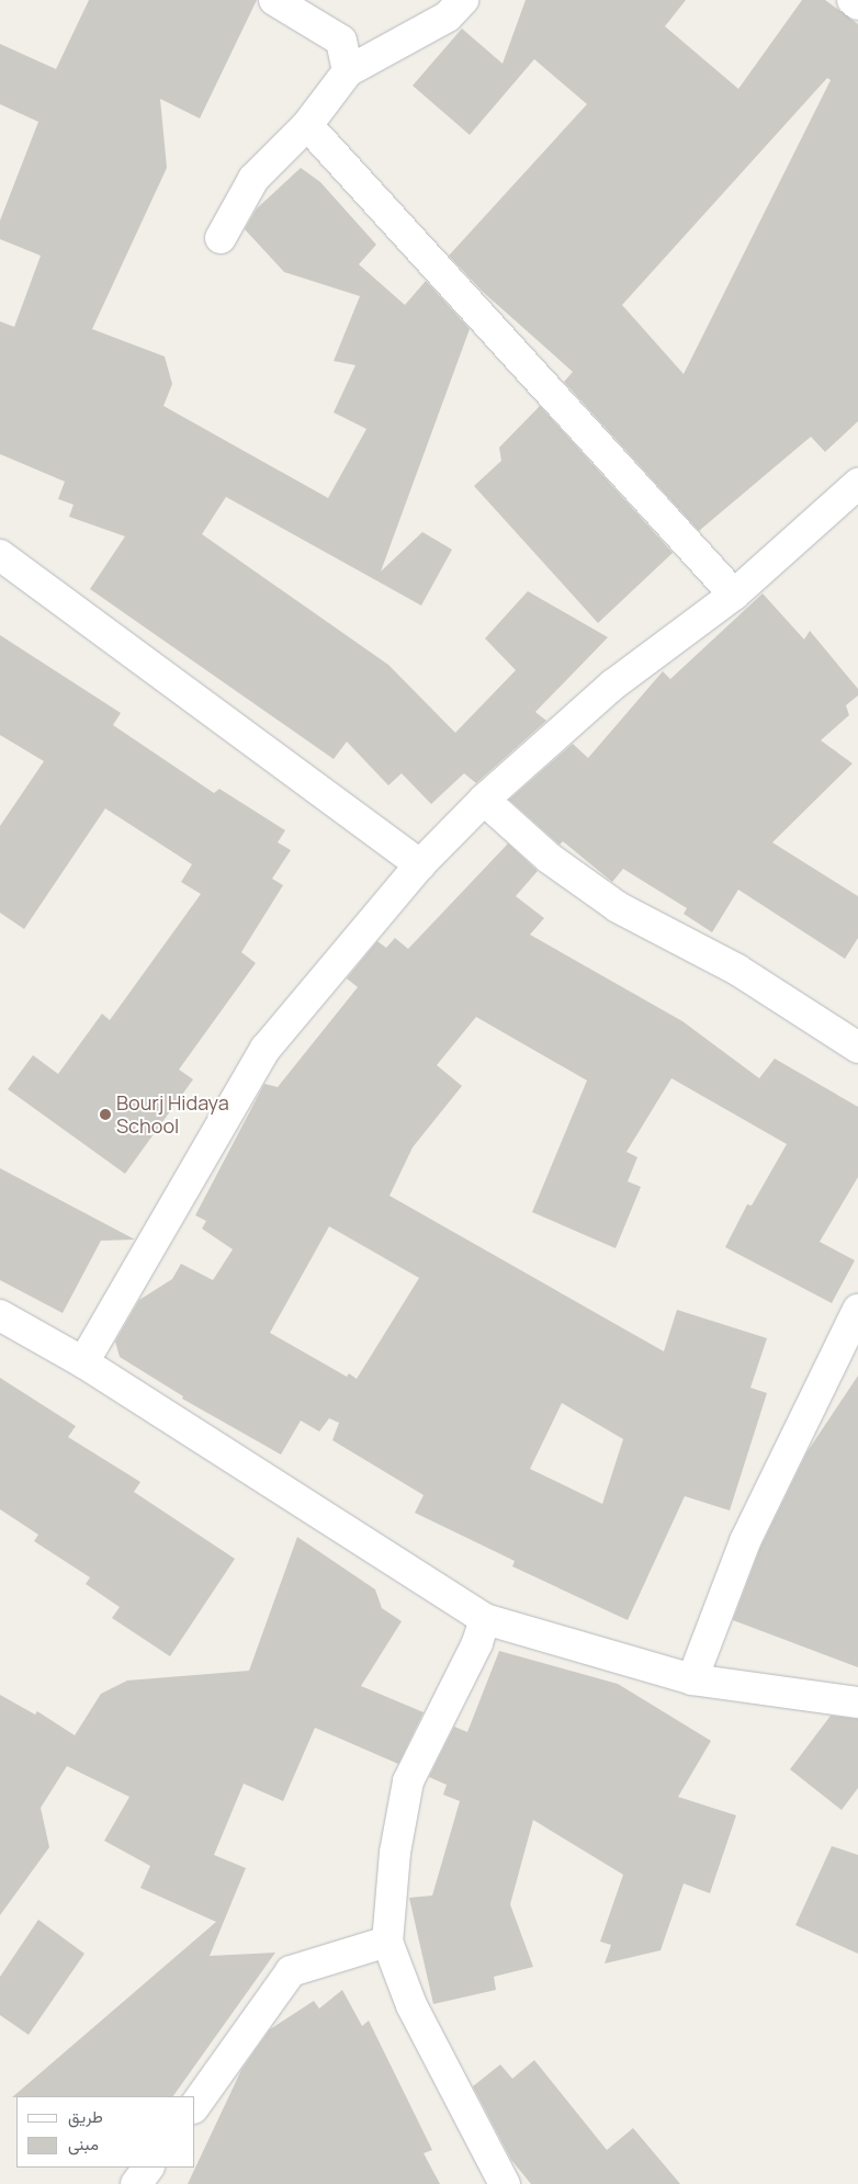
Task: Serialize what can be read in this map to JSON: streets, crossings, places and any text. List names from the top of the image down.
{
  "places": ["Bourj Hidaya School"],
  "legend": ["طريق", "مبنى"]
}
